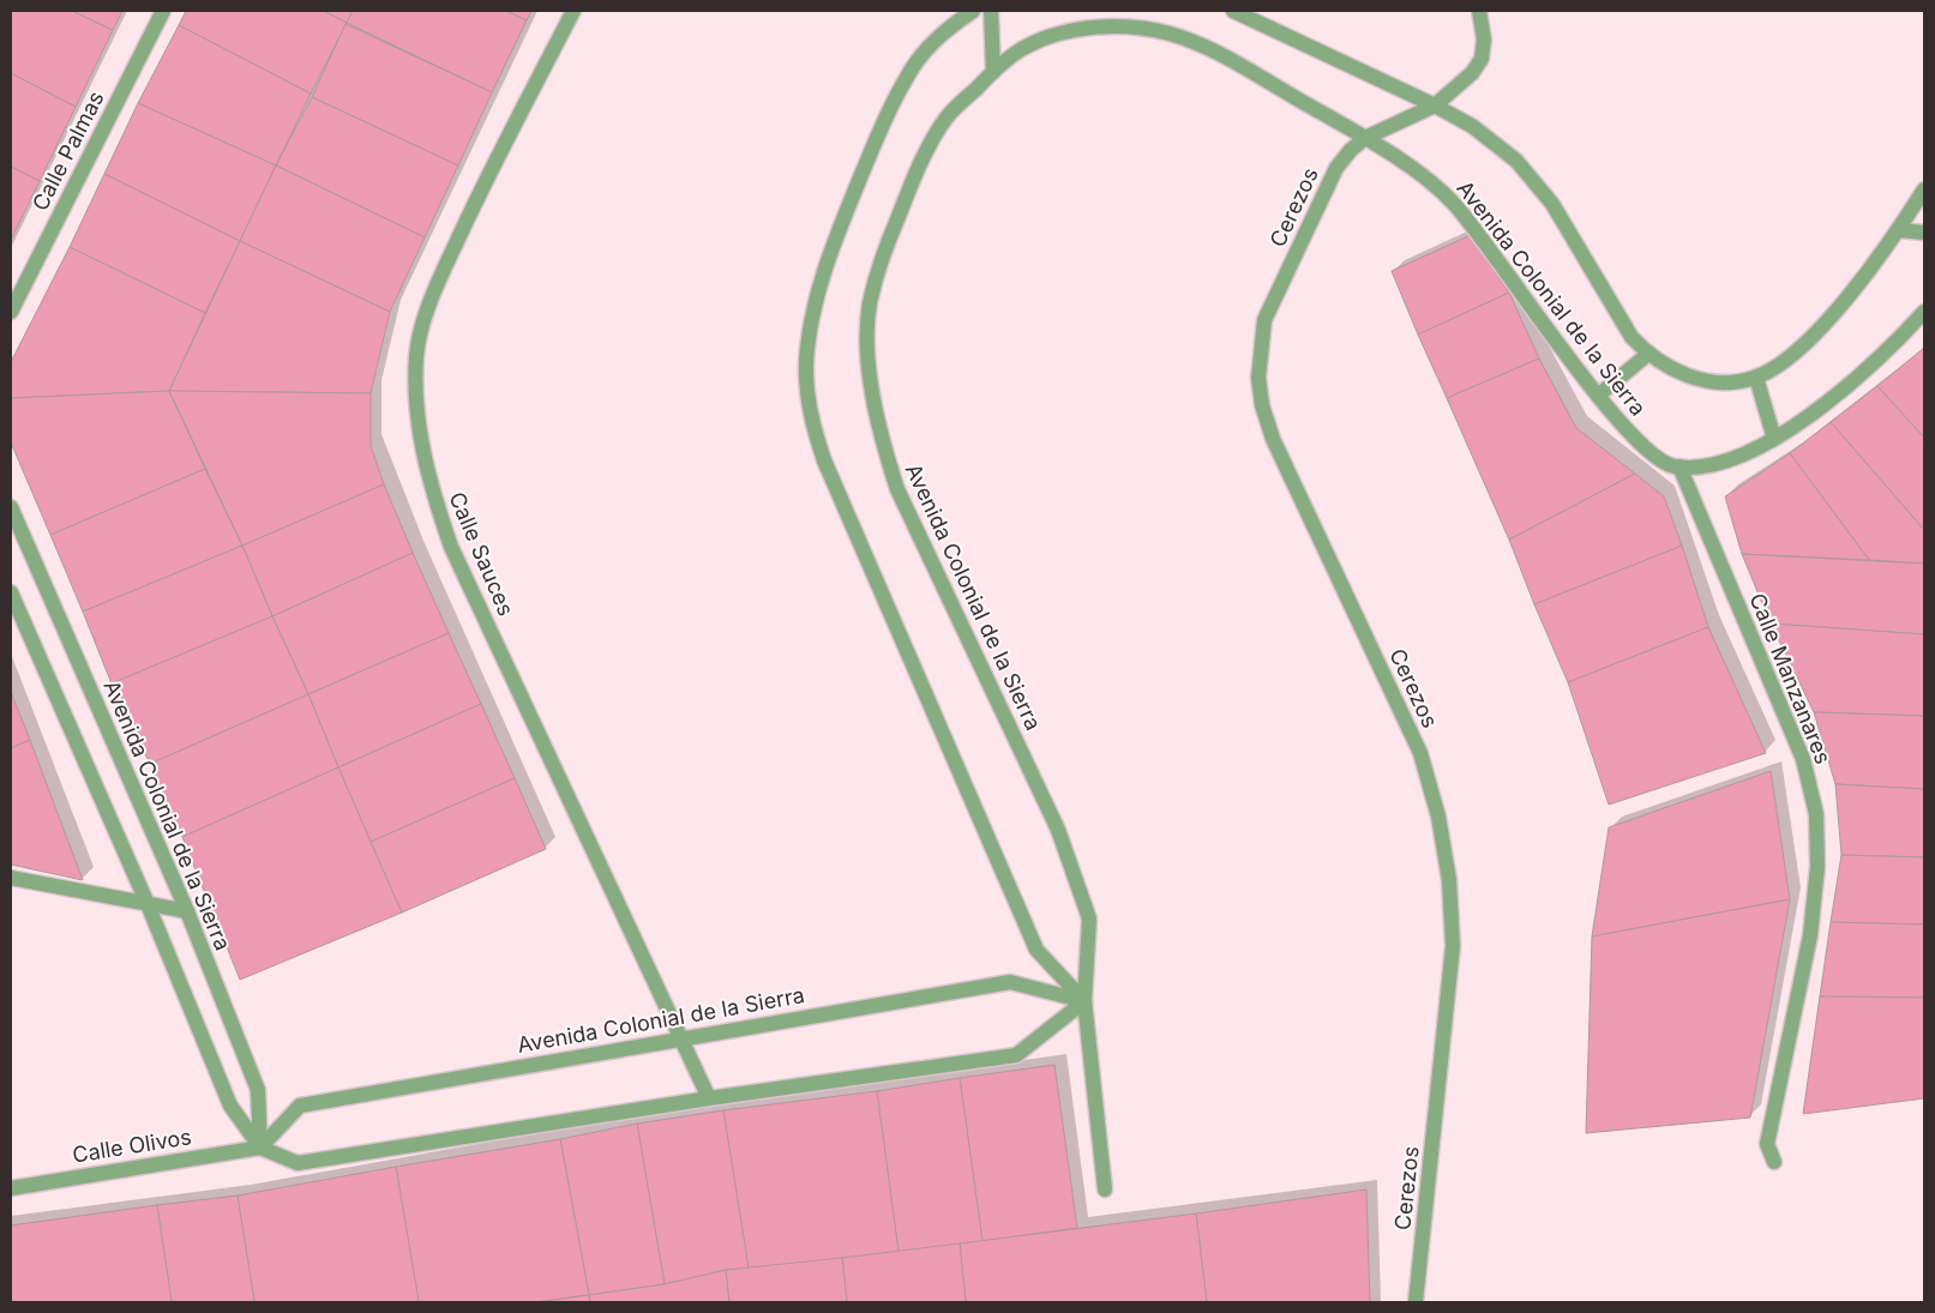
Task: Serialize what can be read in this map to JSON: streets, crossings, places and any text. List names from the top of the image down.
{
  "streets": {
    "street": [
      "Calle Palmas",
      "Cerezos",
      "Avenida Colonial de la Sierra",
      "Calle Sauces",
      "Calle Manzanares",
      "Calle Olivos"
    ]
  },
  "crossings": [
    ["Cerezos", "Avenida Colonial de la Sierra"],
    ["Avenida Colonial de la Sierra", "Calle Sauces"],
    ["Avenida Colonial de la Sierra", "Calle Manzanares"],
    ["Avenida Colonial de la Sierra", "Calle Olivos"]
  ]
}
